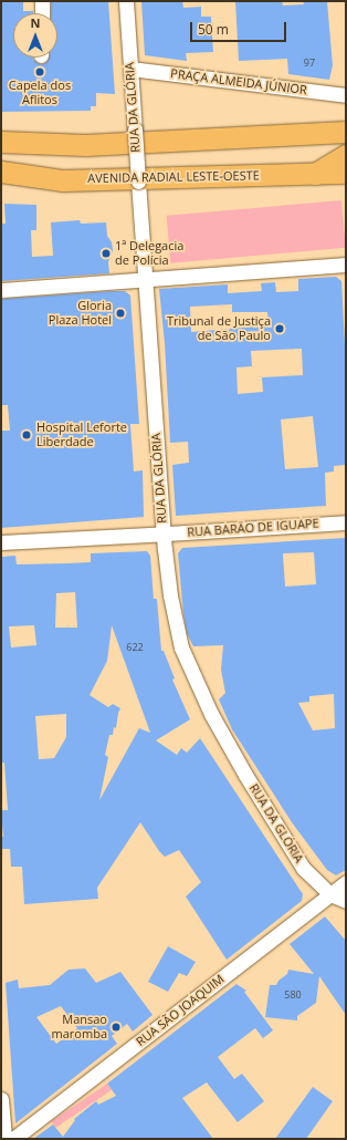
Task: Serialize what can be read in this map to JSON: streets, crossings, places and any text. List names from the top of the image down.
{
  "streets": {
    "highway": ["AVENIDA RADIAL LESTE-OESTE"],
    "street": [
      "PRAÇA ALMEIDA JÚNIOR",
      "RUA DA GLÓRIA",
      "RUA BARÃO DE IGUAPE",
      "RUA SÃO JOAQUIM"
    ]
  },
  "crossings": [
    ["PRAÇA ALMEIDA JÚNIOR", "RUA DA GLÓRIA"],
    ["RUA DA GLÓRIA", "RUA BARÃO DE IGUAPE"],
    ["RUA DA GLÓRIA", "RUA SÃO JOAQUIM"]
  ],
  "places": [
    "Capela dos Aflitos",
    "1ª Delegacia de Polícia",
    "Gloria Plaza Hotel",
    "Tribunal de Justiça de São Paulo",
    "Hospital Leforte Liberdade",
    "Mansao maromba"
  ],
  "house_numbers": ["97", "622", "580"],
  "scale_bar": "50 m",
  "north": "top"
}
